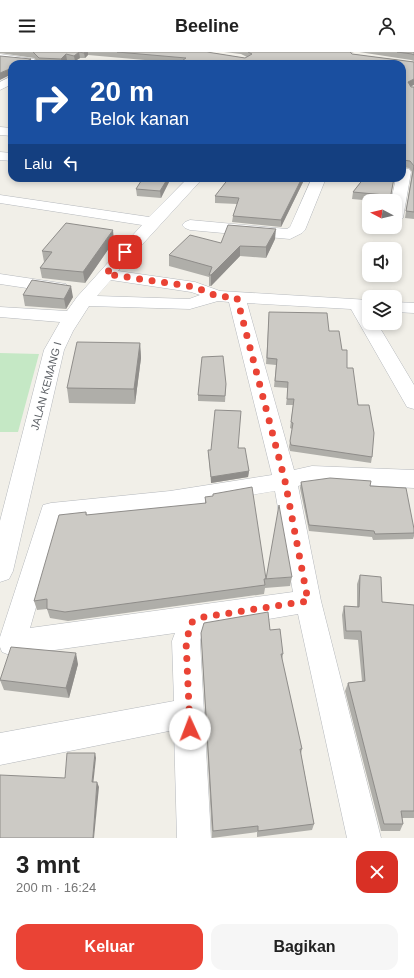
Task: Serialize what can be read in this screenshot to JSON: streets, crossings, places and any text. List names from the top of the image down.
{
  "streets": {
    "street": ["JALAN KEMANG I"]
  },
  "north": "left",
  "page": {
    "header": "Beeline",
    "turn": ["20 m", "Belok kanan"],
    "then": "Lalu",
    "heading": ["3 mnt", "200 m · 16:24"],
    "buttons": ["Keluar", "Bagikan"]
  }
}
